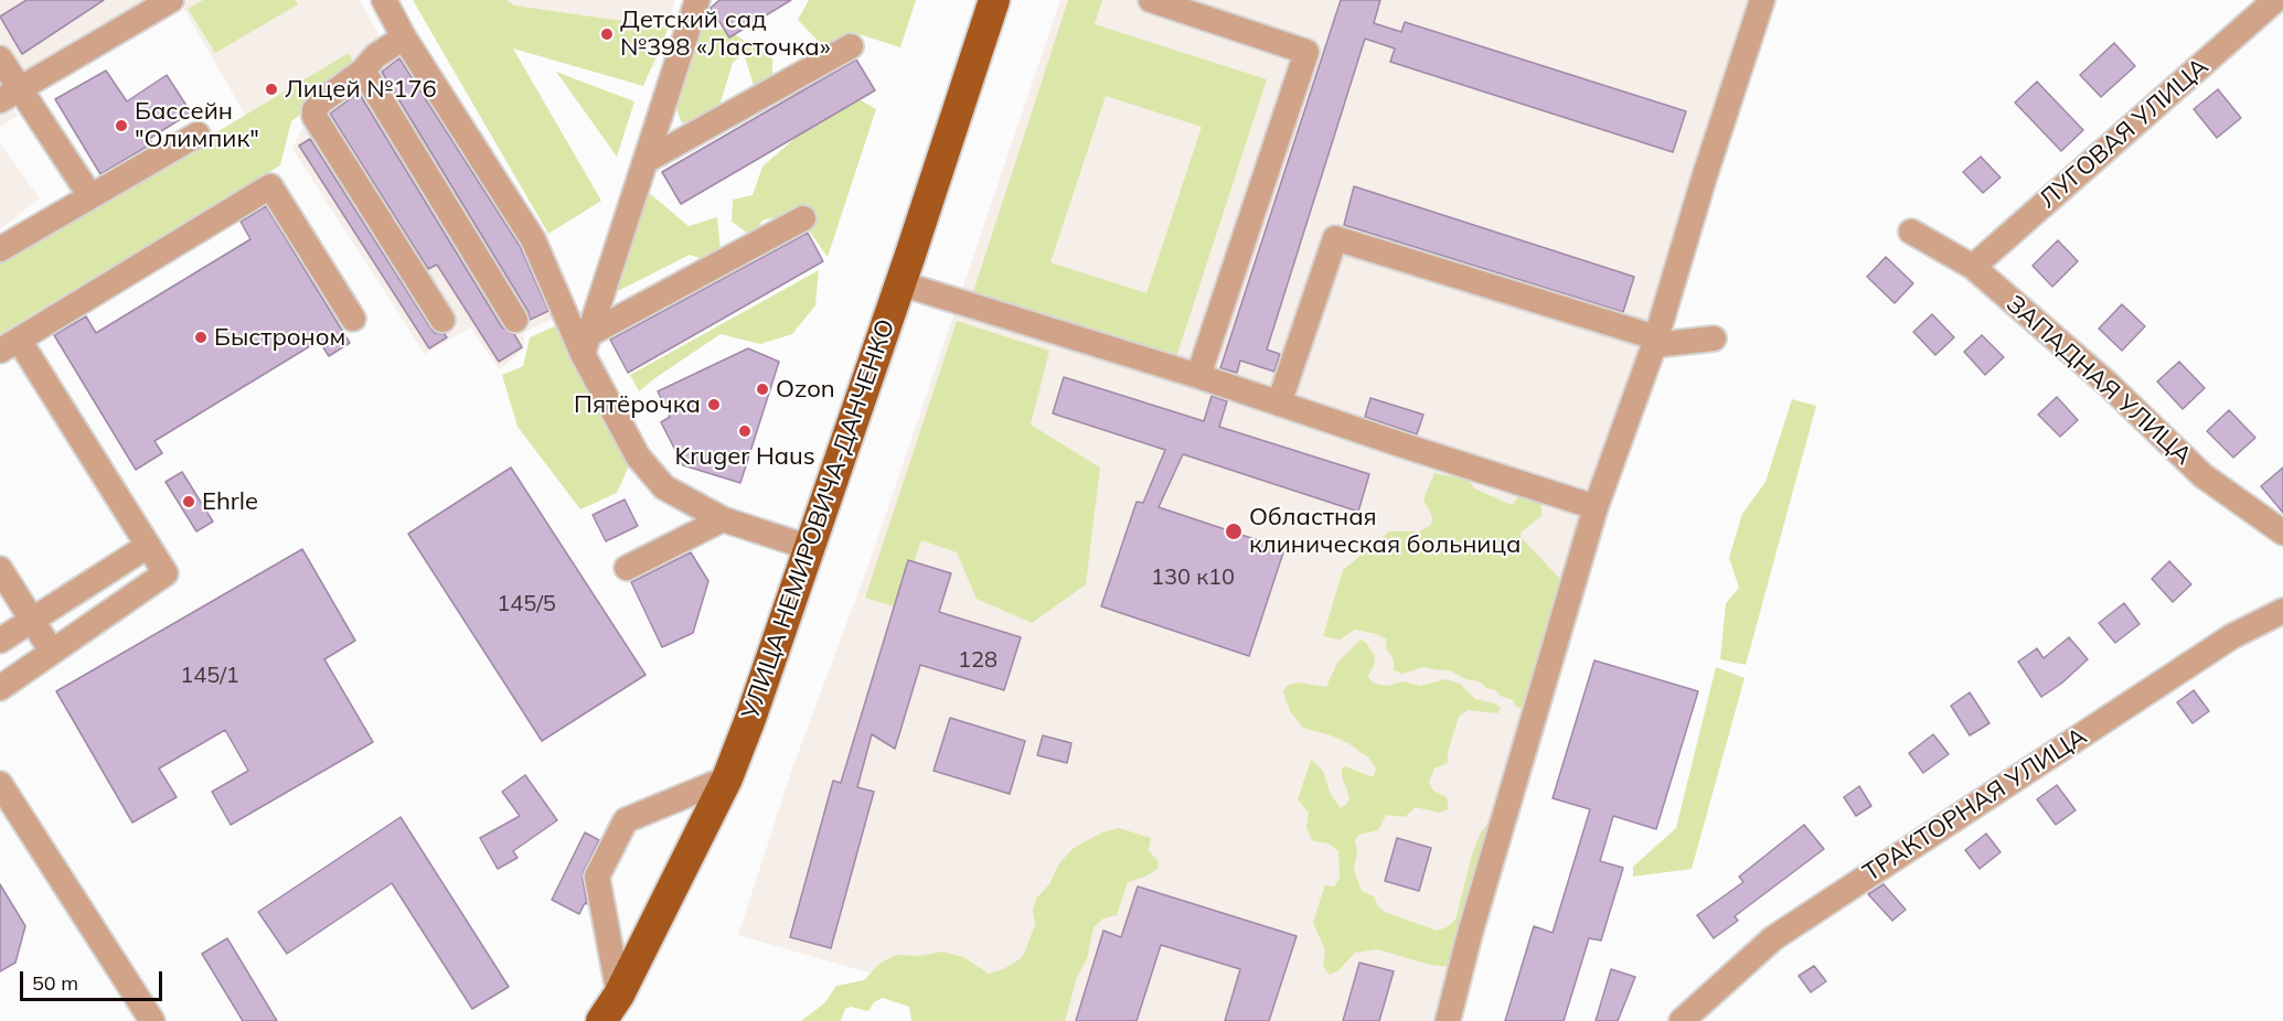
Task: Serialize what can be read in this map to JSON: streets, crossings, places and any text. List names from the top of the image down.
{
  "streets": {
    "main road": ["УЛИЦА НЕМИРОВИЧА-ДАНЧЕНКО"],
    "street": ["ЛУГОВАЯ УЛИЦА", "ЗАПАДНАЯ УЛИЦА", "ТРАКТОРНАЯ УЛИЦА"]
  },
  "crossings": [
    ["ЛУГОВАЯ УЛИЦА", "ЗАПАДНАЯ УЛИЦА"]
  ],
  "places": [
    "Детский сад №398 «Ласточка»",
    "Лицей №176",
    "Бассейн \"Олимпик\"",
    "Быстроном",
    "Ozon",
    "Пятёрочка",
    "Kruger Haus",
    "Ehrle",
    "Областная клиническая больница"
  ],
  "house_numbers": [
    "130 к10",
    "145/5",
    "128",
    "145/1"
  ],
  "scale_bar": "50 m"
}
